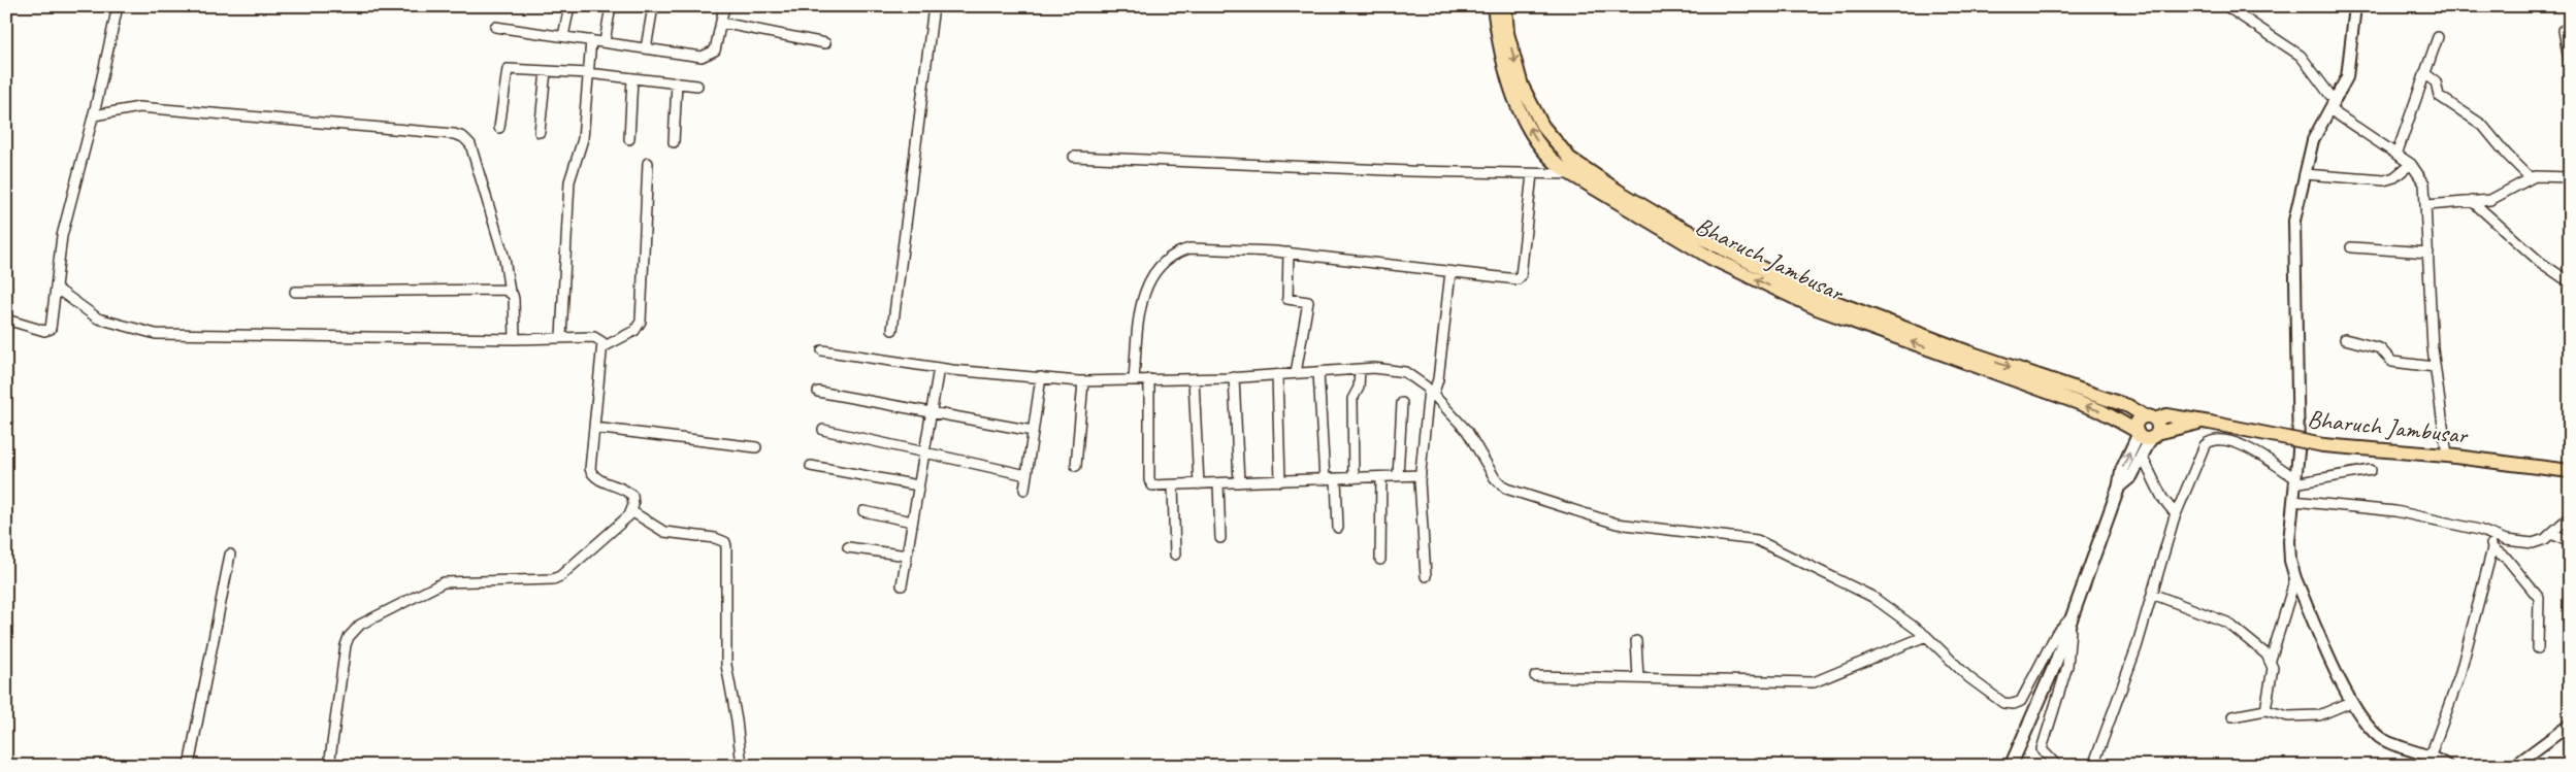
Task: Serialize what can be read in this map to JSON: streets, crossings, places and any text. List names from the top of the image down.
{
  "streets": {
    "main road": ["Bharuch Jambusar"]
  }
}
